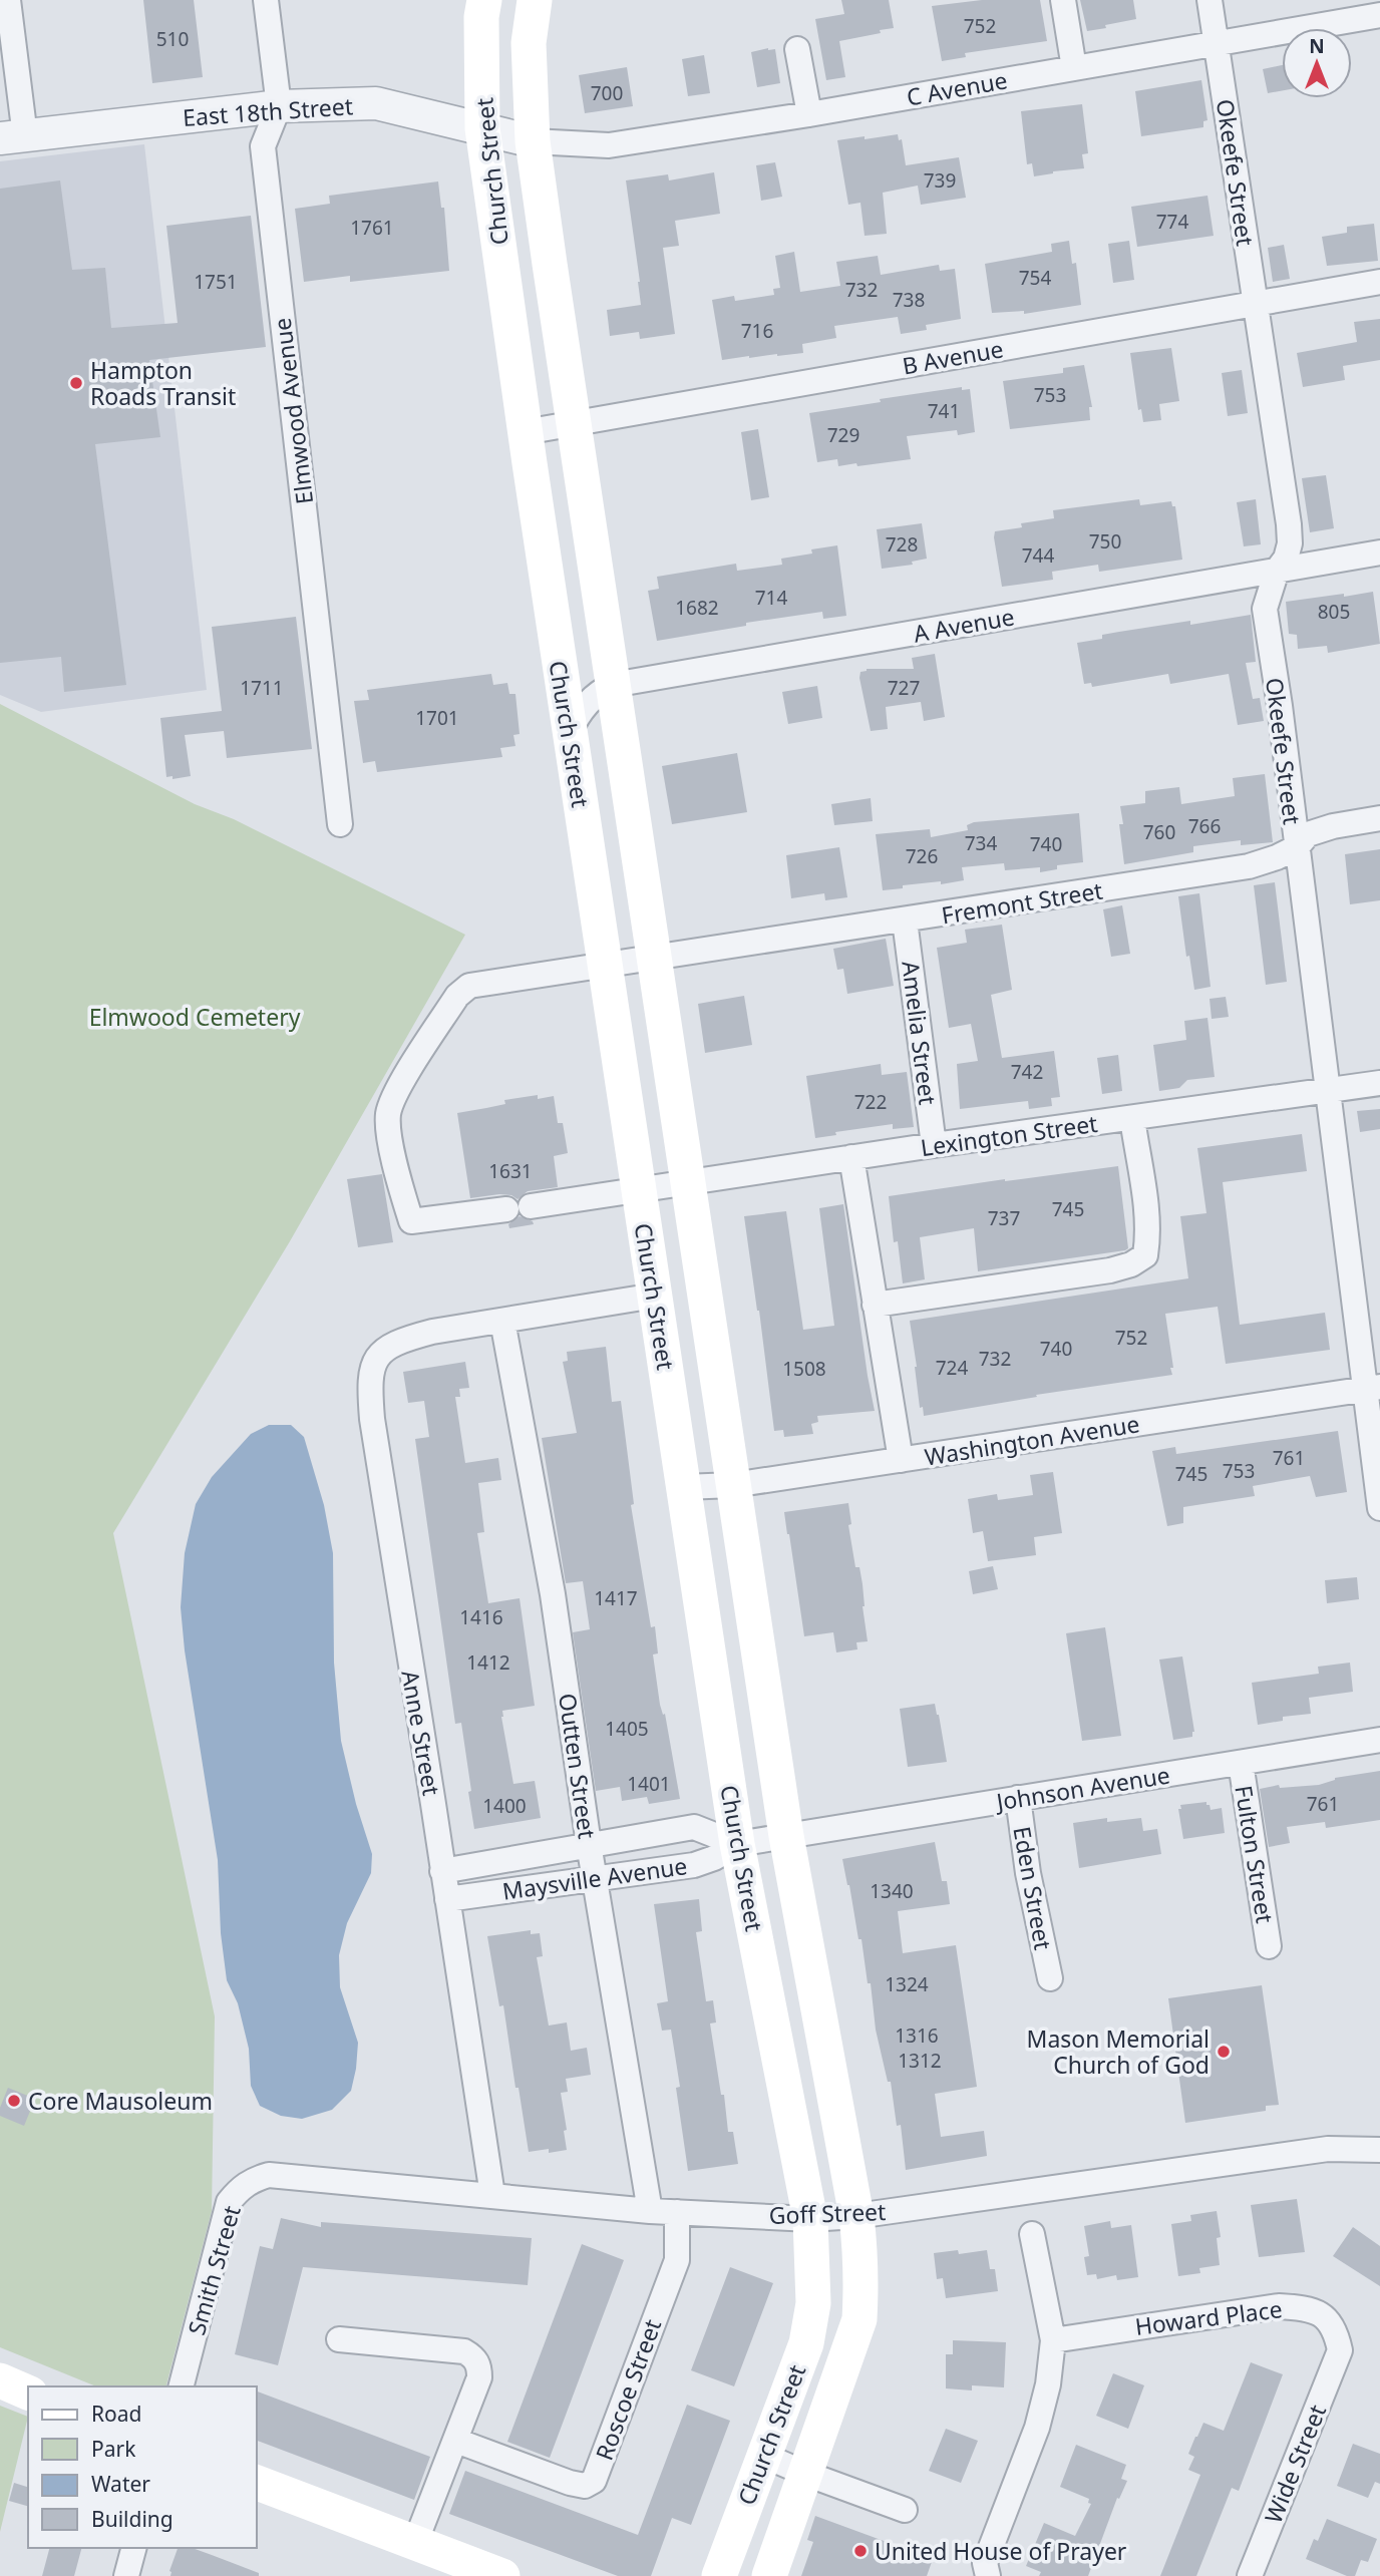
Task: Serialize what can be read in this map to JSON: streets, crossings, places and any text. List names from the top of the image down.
{
  "streets": {
    "main road": ["Church Street"],
    "street": [
      "C Avenue",
      "East 18th Street",
      "Okeefe Street",
      "B Avenue",
      "Elmwood Avenue",
      "A Avenue",
      "Fremont Street",
      "Amelia Street",
      "Lexington Street",
      "Washington Avenue",
      "Anne Street",
      "Outten Street",
      "Johnson Avenue",
      "Fulton Street",
      "Maysville Avenue",
      "Eden Street",
      "Goff Street",
      "Smith Street",
      "Howard Place",
      "Roscoe Street",
      "Wide Street"
    ]
  },
  "crossings": [
    ["C Avenue", "East 18th Street"],
    ["C Avenue", "Church Street"],
    ["C Avenue", "Okeefe Street"],
    ["East 18th Street", "Church Street"],
    ["East 18th Street", "Elmwood Avenue"],
    ["Church Street", "B Avenue"],
    ["Church Street", "A Avenue"],
    ["Church Street", "Fremont Street"],
    ["Church Street", "Lexington Street"],
    ["Church Street", "Washington Avenue"],
    ["Church Street", "Anne Street"],
    ["Church Street", "Johnson Avenue"],
    ["Church Street", "Maysville Avenue"],
    ["Church Street", "Goff Street"],
    ["Okeefe Street", "B Avenue"],
    ["Okeefe Street", "A Avenue"],
    ["Okeefe Street", "Fremont Street"],
    ["Okeefe Street", "Lexington Street"],
    ["Okeefe Street", "Washington Avenue"],
    ["Fremont Street", "Amelia Street"],
    ["Fremont Street", "Lexington Street"],
    ["Amelia Street", "Lexington Street"],
    ["Anne Street", "Outten Street"],
    ["Anne Street", "Maysville Avenue"],
    ["Anne Street", "Goff Street"],
    ["Outten Street", "Maysville Avenue"],
    ["Outten Street", "Goff Street"],
    ["Johnson Avenue", "Fulton Street"],
    ["Johnson Avenue", "Maysville Avenue"],
    ["Johnson Avenue", "Eden Street"],
    ["Goff Street", "Smith Street"],
    ["Goff Street", "Roscoe Street"],
    ["Howard Place", "Wide Street"]
  ],
  "parks": ["Elmwood Cemetery"],
  "places": [
    "Hampton Roads Transit",
    "Mason Memorial Church of God",
    "Core Mausoleum",
    "United House of Prayer"
  ],
  "house_numbers": [
    "752",
    "510",
    "700",
    "739",
    "774",
    "1761",
    "754",
    "1751",
    "732",
    "738",
    "716",
    "753",
    "741",
    "729",
    "750",
    "728",
    "744",
    "714",
    "1682",
    "805",
    "1711",
    "727",
    "1701",
    "766",
    "760",
    "734",
    "740",
    "726",
    "742",
    "722",
    "1631",
    "745",
    "737",
    "752",
    "740",
    "732",
    "724",
    "1508",
    "761",
    "753",
    "745",
    "1417",
    "1416",
    "1412",
    "1405",
    "1401",
    "761",
    "1400",
    "1340",
    "1324",
    "1316",
    "1312"
  ],
  "legend": [
    "Road",
    "Park",
    "Water",
    "Building"
  ],
  "north": "top"
}
